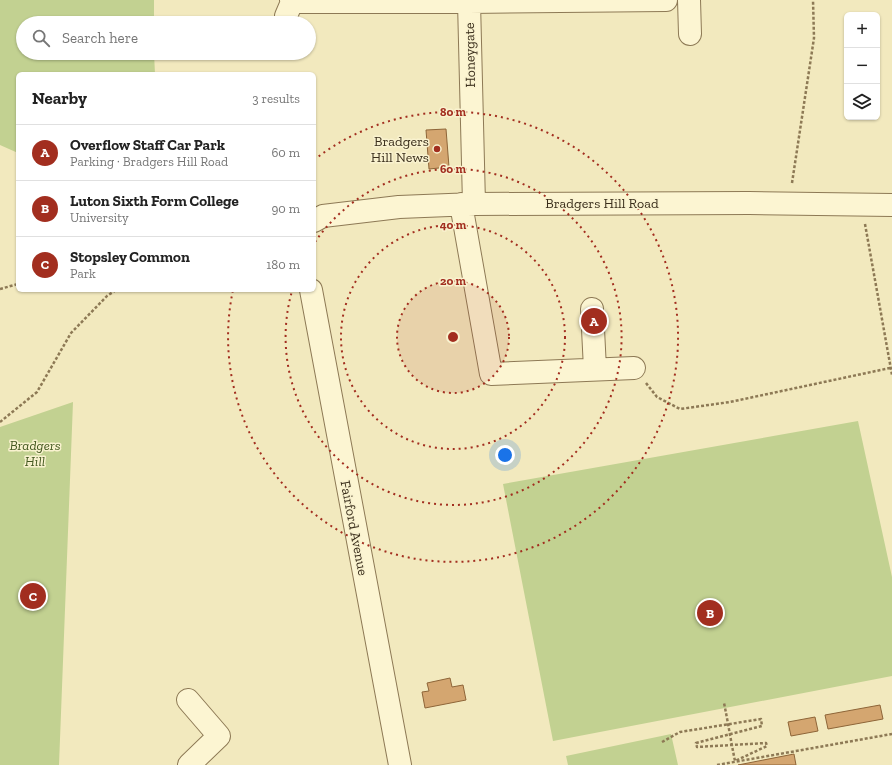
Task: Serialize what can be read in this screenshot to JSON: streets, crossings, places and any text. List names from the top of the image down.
{
  "streets": {
    "street": ["Honeygate", "Bradgers Hill Road", "Fairford Avenue"]
  },
  "crossings": [
    ["Honeygate", "Bradgers Hill Road"]
  ],
  "parks": ["Bradgers Hill"],
  "places": ["Bradgers Hill News"],
  "page": {
    "map_buttons": ["+", "−"],
    "search": "Search here",
    "heading": ["Nearby", "3 results"],
    "list": [
      {
        "mark": "A",
        "name": "Overflow Staff Car Park",
        "note": "Parking · Bradgers Hill Road",
        "value": "60 m"
      },
      {
        "mark": "B",
        "name": "Luton Sixth Form College",
        "note": "University",
        "value": "90 m"
      },
      {
        "mark": "C",
        "name": "Stopsley Common",
        "note": "Park",
        "value": "180 m"
      }
    ],
    "pins": ["A", "C", "B"]
  },
  "rings": [
    "80 m",
    "60 m",
    "40 m",
    "20 m"
  ]
}
